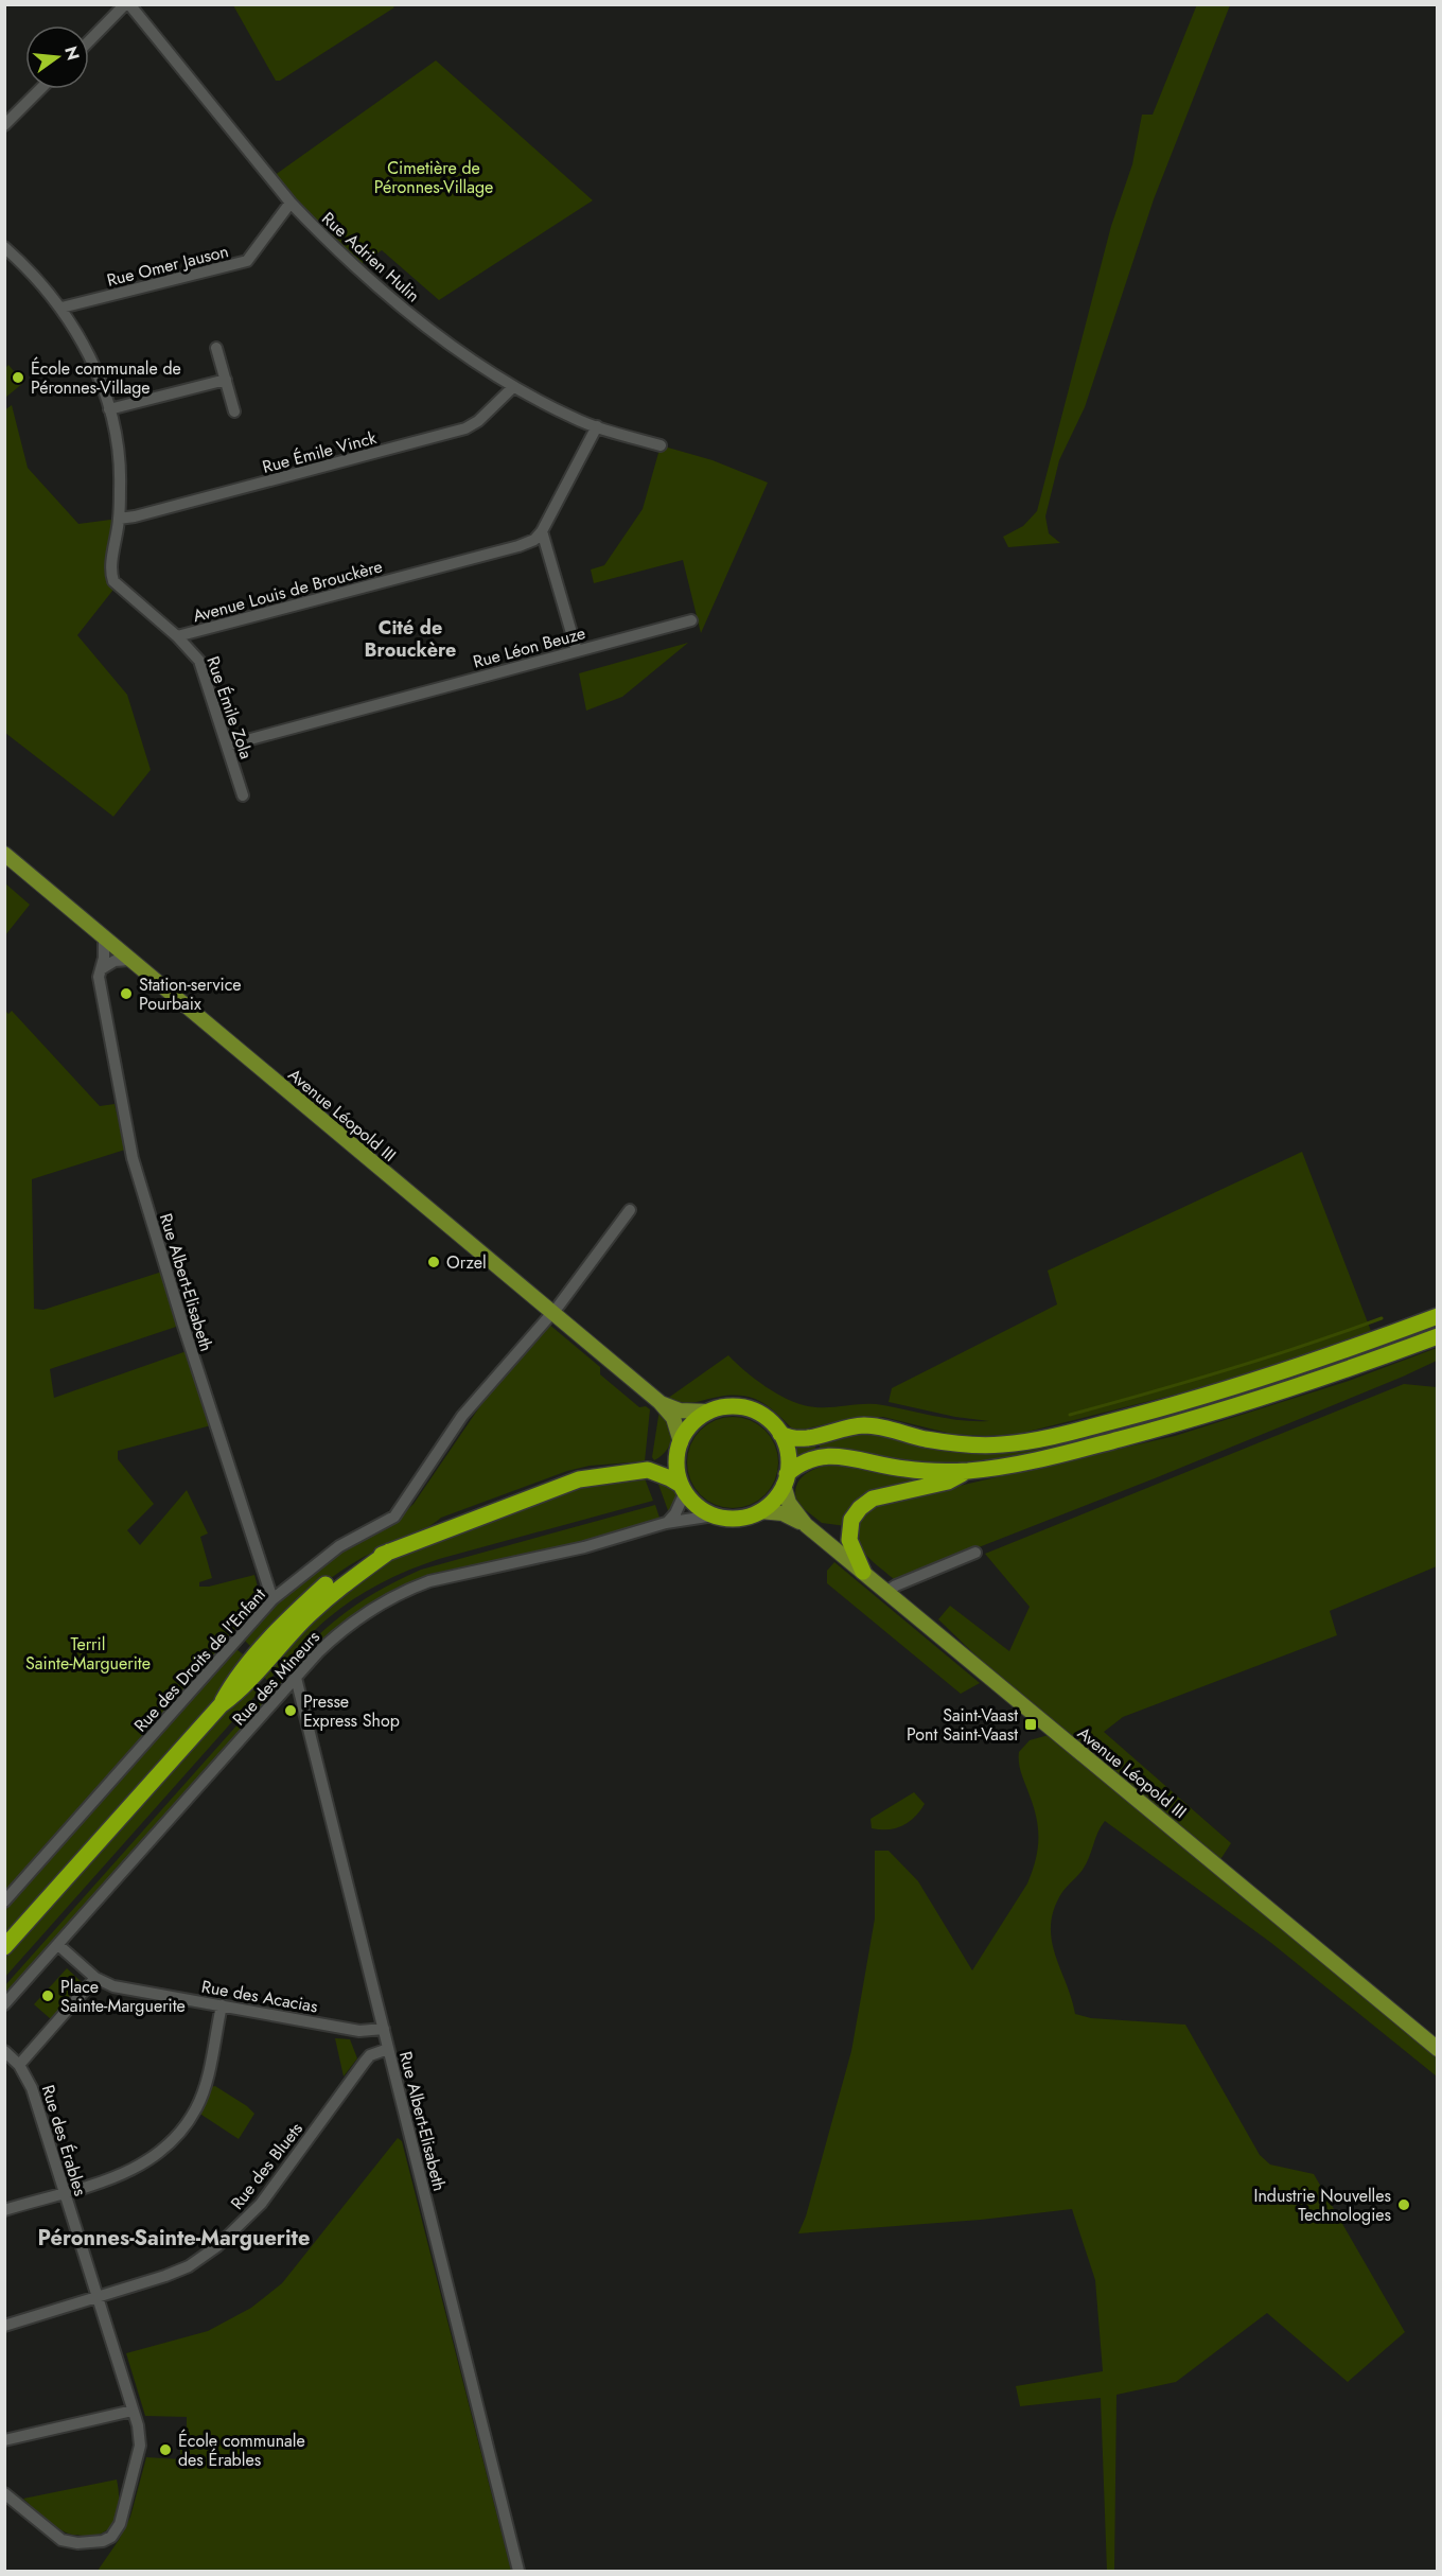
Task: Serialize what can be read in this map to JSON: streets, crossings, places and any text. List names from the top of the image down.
{
  "streets": {
    "main road": ["Avenue Léopold III"],
    "street": [
      "Rue Adrien Hulin",
      "Rue Omer Jauson",
      "Rue Émile Vinck",
      "Avenue Louis de Brouckère",
      "Rue Léon Beuze",
      "Rue Émile Zola",
      "Rue Albert-Elisabeth",
      "Rue des Droits de l'Enfant",
      "Rue des Mineurs",
      "Rue des Acacias",
      "Rue des Érables",
      "Rue des Bluets"
    ]
  },
  "crossings": [
    ["Rue Adrien Hulin", "Rue Omer Jauson"],
    ["Rue Adrien Hulin", "Rue Émile Vinck"],
    ["Rue Omer Jauson", "Avenue Louis de Brouckère"],
    ["Rue Émile Vinck", "Avenue Louis de Brouckère"],
    ["Avenue Louis de Brouckère", "Rue Émile Zola"],
    ["Rue Léon Beuze", "Rue Émile Zola"],
    ["Avenue Léopold III", "Rue Albert-Elisabeth"],
    ["Avenue Léopold III", "Rue des Droits de l'Enfant"],
    ["Avenue Léopold III", "Rue des Mineurs"],
    ["Rue Albert-Elisabeth", "Rue des Droits de l'Enfant"],
    ["Rue Albert-Elisabeth", "Rue des Mineurs"],
    ["Rue Albert-Elisabeth", "Rue des Acacias"],
    ["Rue Albert-Elisabeth", "Rue des Bluets"],
    ["Rue des Érables", "Rue des Bluets"]
  ],
  "districts": ["Cité de Brouckère", "Péronnes-Sainte-Marguerite"],
  "parks": ["Cimetière de Péronnes-Village", "Terril Sainte-Marguerite"],
  "places": {
    "other": [
      "École communale de Péronnes-Village",
      "Station-service Pourbaix",
      "Orzel",
      "Presse Express Shop",
      "Place Sainte-Marguerite",
      "Industrie Nouvelles Technologies",
      "École communale des Érables"
    ],
    "transit": ["Saint-Vaast Pont Saint-Vaast"]
  },
  "north": "right"
}
